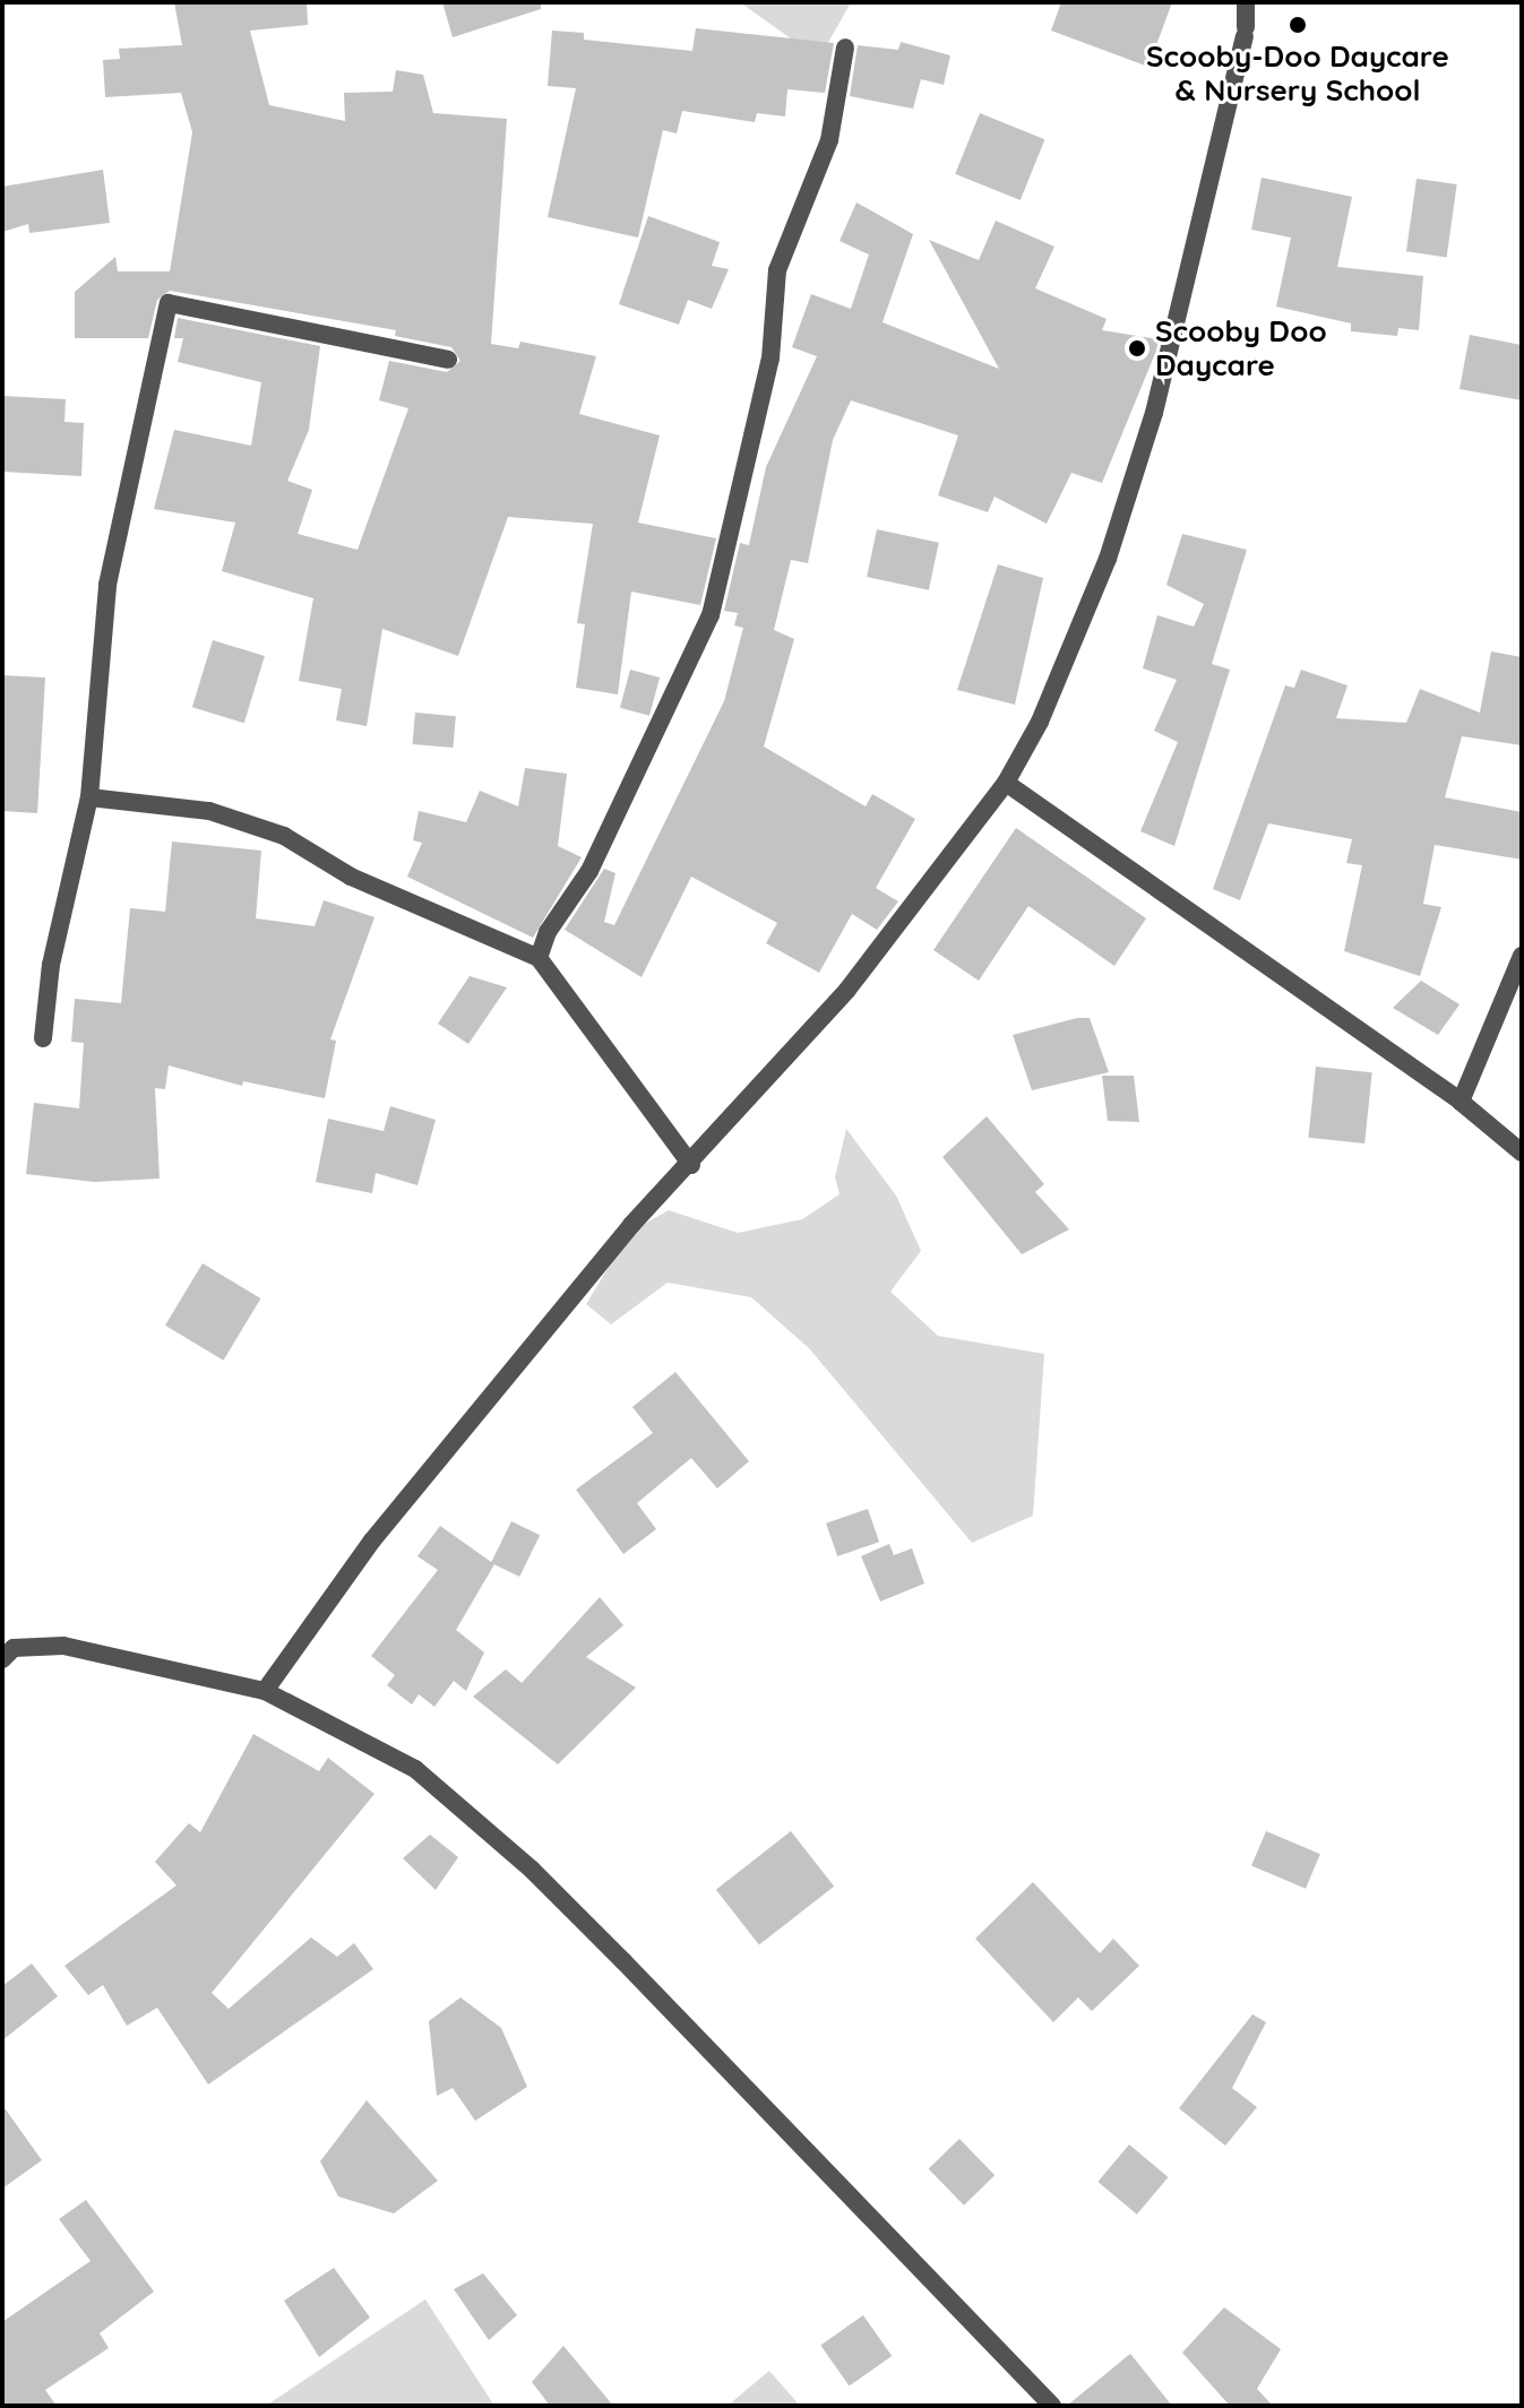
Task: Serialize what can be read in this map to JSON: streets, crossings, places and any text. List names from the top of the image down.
{
  "places": ["Scooby-Doo Daycare & Nursery School", "Scooby Doo Daycare"]
}
